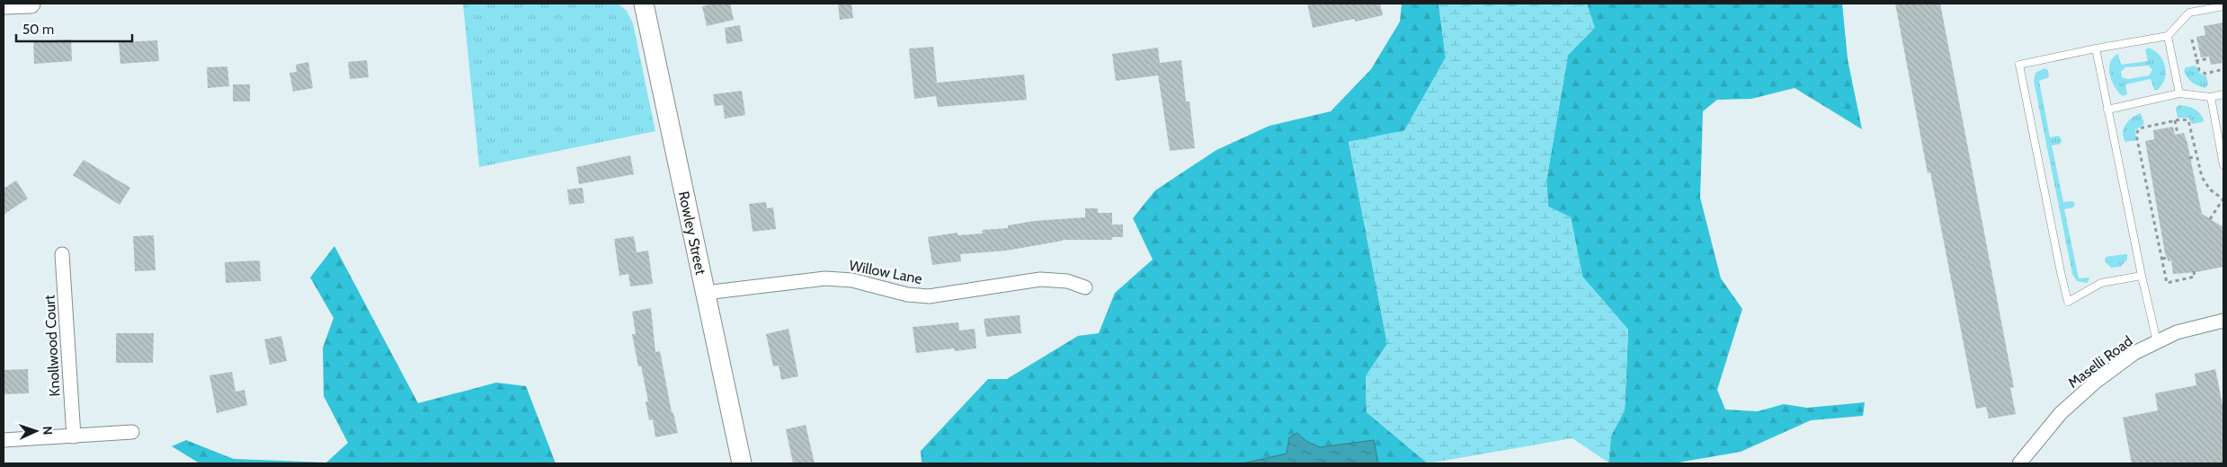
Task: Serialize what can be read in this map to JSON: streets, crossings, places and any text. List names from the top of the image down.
{
  "streets": {
    "street": [
      "Rowley Street",
      "Willow Lane",
      "Knollwood Court",
      "Maselli Road"
    ]
  },
  "crossings": [
    ["Rowley Street", "Willow Lane"]
  ],
  "scale_bar": "50 m",
  "north": "right"
}
